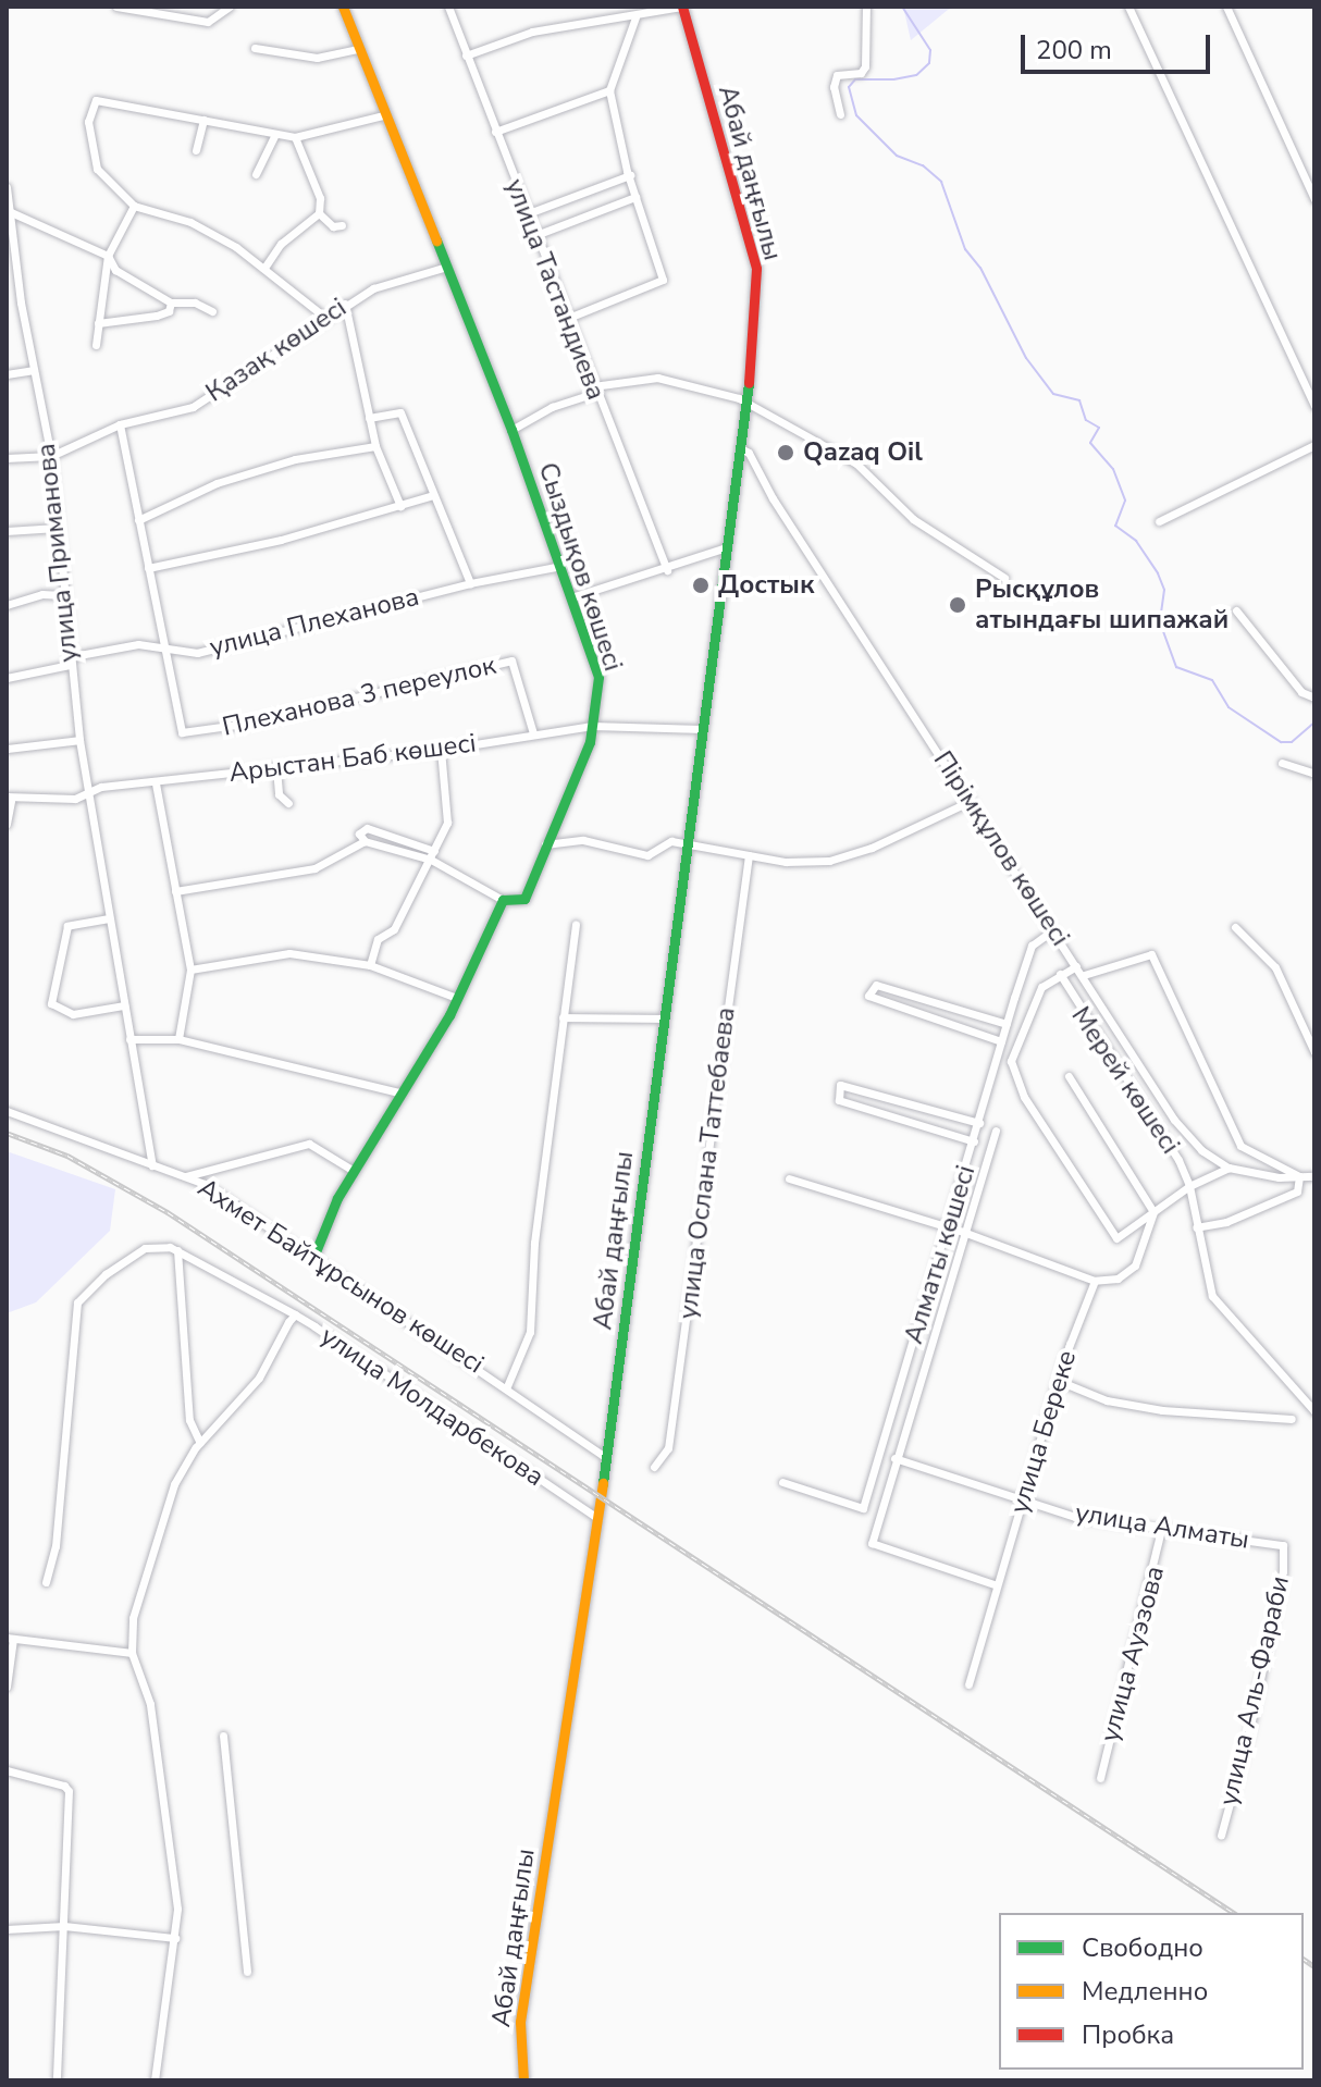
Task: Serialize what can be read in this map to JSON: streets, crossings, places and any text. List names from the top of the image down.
{
  "streets": {
    "street": [
      "Абай даңғылы",
      "улица Тастандиева",
      "Қазақ көшесі",
      "улица Приманова",
      "Сыздықов көшесі",
      "улица Плеханова",
      "Плеханова 3 переулок",
      "Арыстан Баб көшесі",
      "Пірімқұлов көшесі",
      "Мерей көшесі",
      "улица Ослана Таттебаева",
      "Алматы көшесі",
      "Ахмет Байтұрсынов көшесі",
      "улица Молдарбекова",
      "улица Береке",
      "улица Алматы",
      "улица Ауэзова",
      "улица Аль-Фараби"
    ]
  },
  "crossings": [
    ["Абай даңғылы", "Арыстан Баб көшесі"],
    ["Абай даңғылы", "Пірімқұлов көшесі"],
    ["Абай даңғылы", "Ахмет Байтұрсынов көшесі"],
    ["Абай даңғылы", "улица Молдарбекова"],
    ["Қазақ көшесі", "улица Приманова"],
    ["Қазақ көшесі", "Сыздықов көшесі"],
    ["улица Приманова", "улица Плеханова"],
    ["улица Приманова", "Арыстан Баб көшесі"],
    ["улица Приманова", "Ахмет Байтұрсынов көшесі"],
    ["Сыздықов көшесі", "улица Плеханова"],
    ["Сыздықов көшесі", "Арыстан Баб көшесі"],
    ["Сыздықов көшесі", "Ахмет Байтұрсынов көшесі"],
    ["улица Плеханова", "Плеханова 3 переулок"],
    ["Плеханова 3 переулок", "Арыстан Баб көшесі"],
    ["Пірімқұлов көшесі", "Алматы көшесі"],
    ["улица Береке", "улица Алматы"],
    ["улица Алматы", "улица Ауэзова"],
    ["улица Алматы", "улица Аль-Фараби"]
  ],
  "places": ["Qazaq Oil", "Достык", "Рысқұлов атындағы шипажай"],
  "legend": ["Свободно", "Медленно", "Пробка"],
  "scale_bar": "200 m"
}
